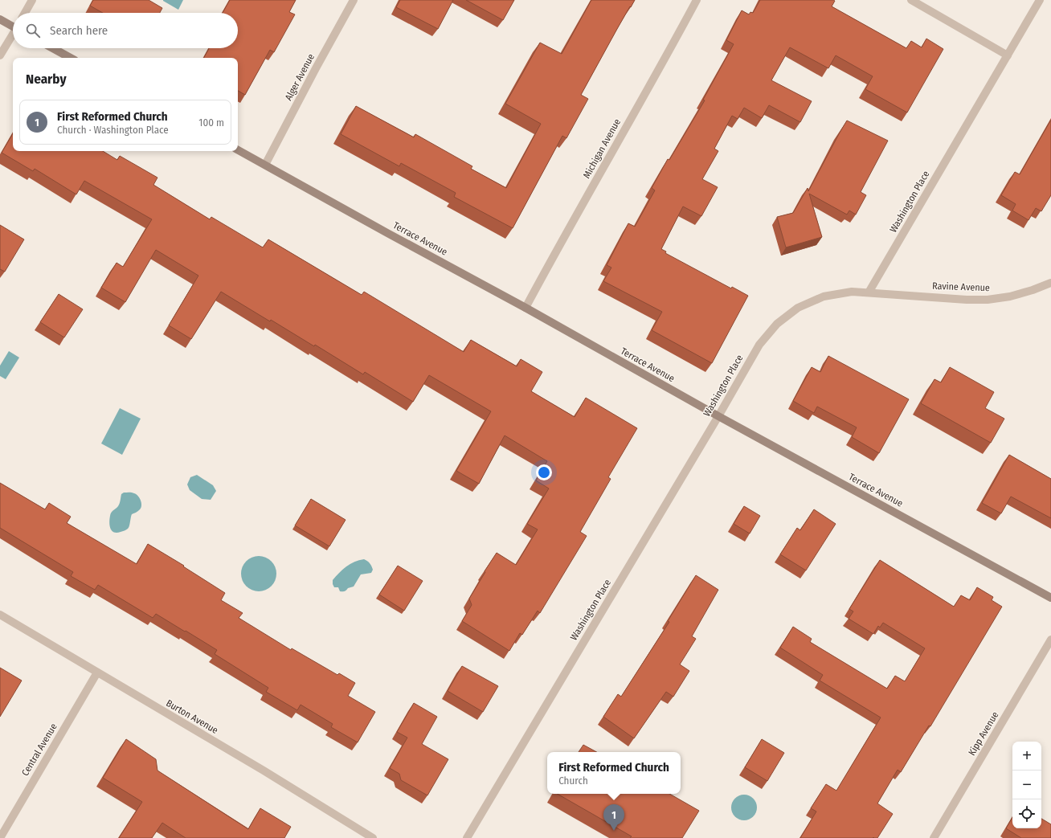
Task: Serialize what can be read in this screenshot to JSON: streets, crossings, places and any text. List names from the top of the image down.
{
  "streets": {
    "main road": ["Terrace Avenue"],
    "street": [
      "Alger Avenue",
      "Michigan Avenue",
      "Washington Place",
      "Ravine Avenue",
      "Burton Avenue",
      "Kipp Avenue",
      "Central Avenue"
    ]
  },
  "crossings": [
    ["Alger Avenue", "Terrace Avenue"],
    ["Michigan Avenue", "Terrace Avenue"],
    ["Washington Place", "Terrace Avenue"],
    ["Washington Place", "Ravine Avenue"],
    ["Burton Avenue", "Central Avenue"]
  ],
  "page": {
    "search": "Search here",
    "heading": "Nearby",
    "list": [
      {
        "mark": "1",
        "name": "First Reformed Church",
        "note": "Church · Washington Place",
        "value": "100 m"
      }
    ],
    "map_buttons": ["+", "−"],
    "popup": ["First Reformed Church", "Church"],
    "pins": "1"
  }
}
